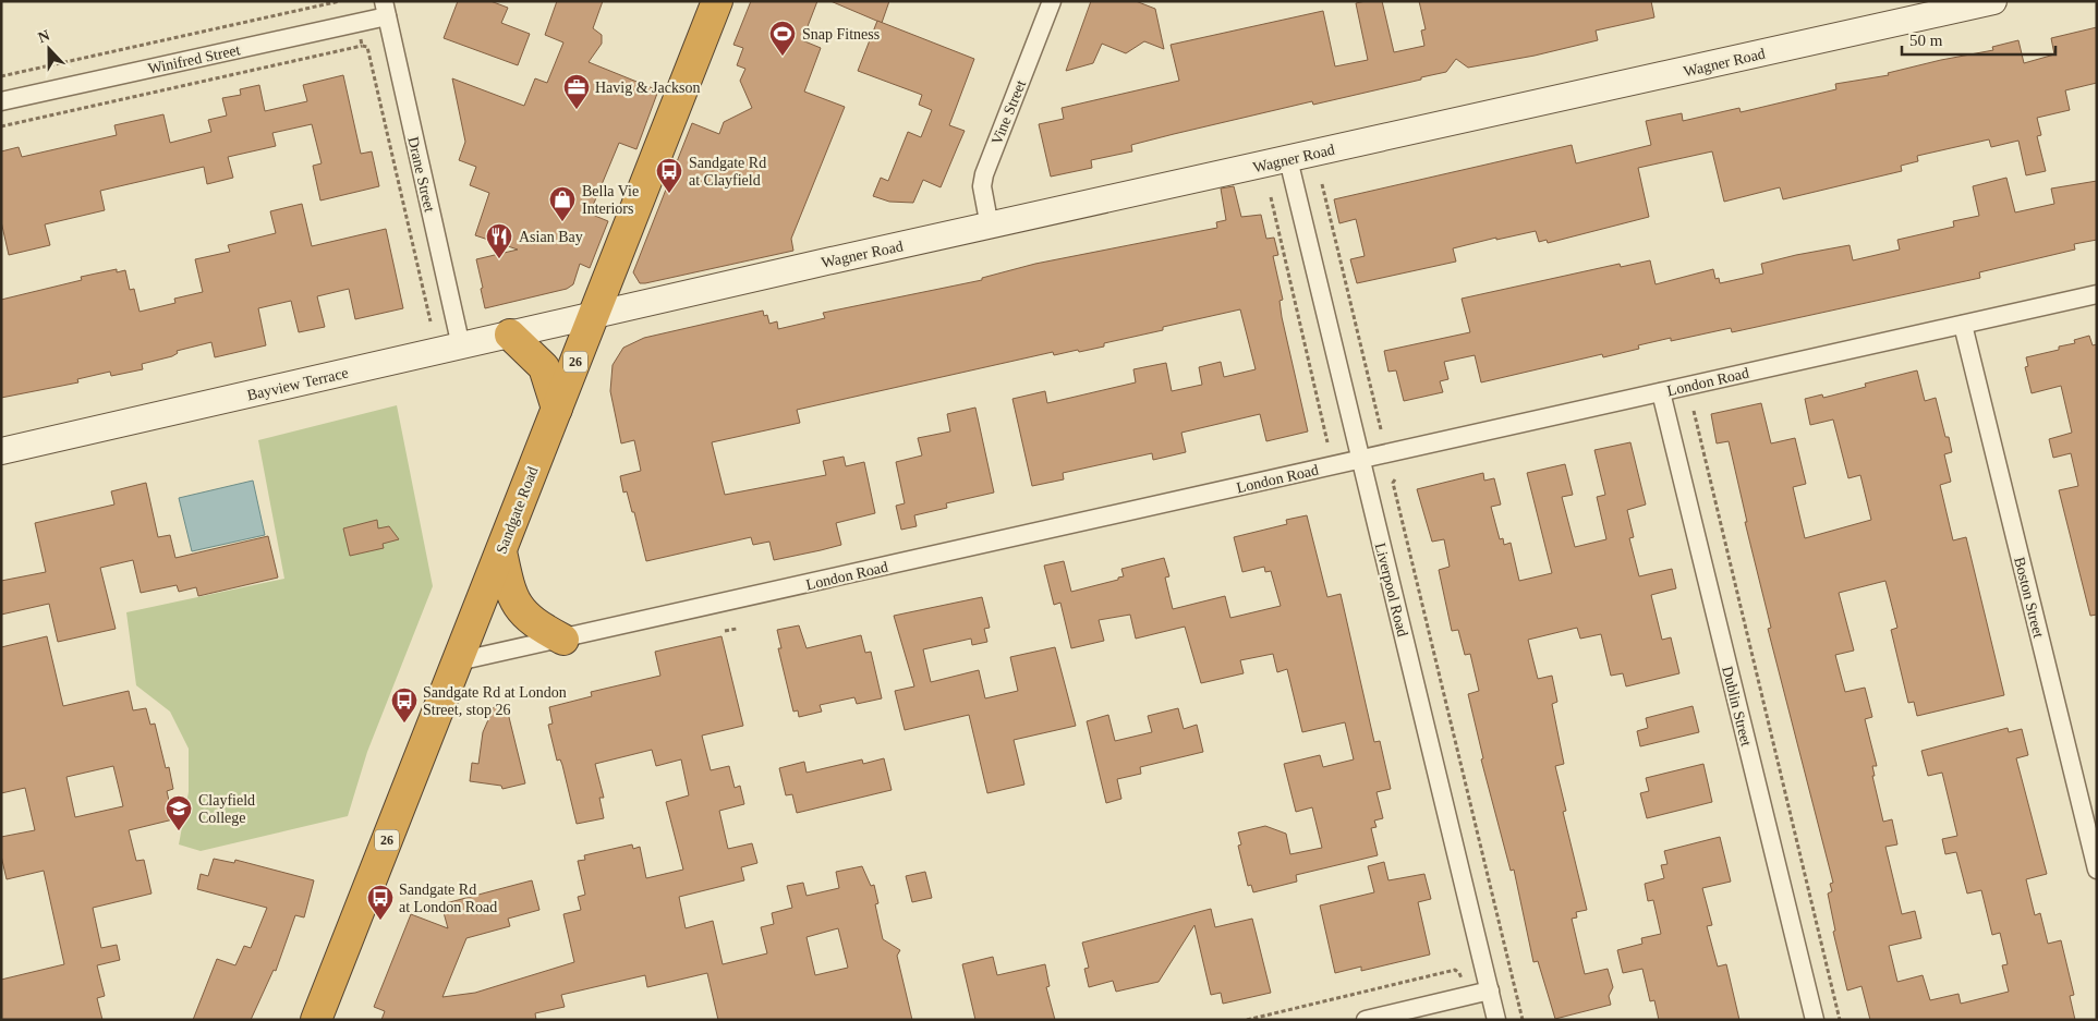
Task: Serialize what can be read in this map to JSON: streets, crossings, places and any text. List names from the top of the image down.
{
  "streets": {
    "highway": ["26", "Sandgate Road"],
    "street": [
      "Winifred Street",
      "Wagner Road",
      "Vine Street",
      "Drane Street",
      "London Road",
      "Bayview Terrace",
      "Liverpool Road",
      "Boston Street",
      "Dublin Street"
    ]
  },
  "crossings": [
    ["Winifred Street", "Drane Street"],
    ["Wagner Road", "Vine Street"],
    ["Wagner Road", "Bayview Terrace"],
    ["Wagner Road", "Sandgate Road"],
    ["Wagner Road", "Liverpool Road"],
    ["Drane Street", "Bayview Terrace"],
    ["London Road", "Sandgate Road"],
    ["London Road", "Liverpool Road"],
    ["London Road", "Boston Street"],
    ["London Road", "Dublin Street"],
    ["Bayview Terrace", "Sandgate Road"]
  ],
  "places": {
    "sports": ["Snap Fitness"],
    "office": ["Havig & Jackson"],
    "bus stop": ["Sandgate Rd at Clayfield", "Sandgate Rd at London Street, stop 26", "Sandgate Rd at London Road"],
    "shop": ["Bella Vie Interiors"],
    "restaurant": ["Asian Bay"],
    "school or university": ["Clayfield College"]
  },
  "scale_bar": "50 m",
  "north": "top"
}
